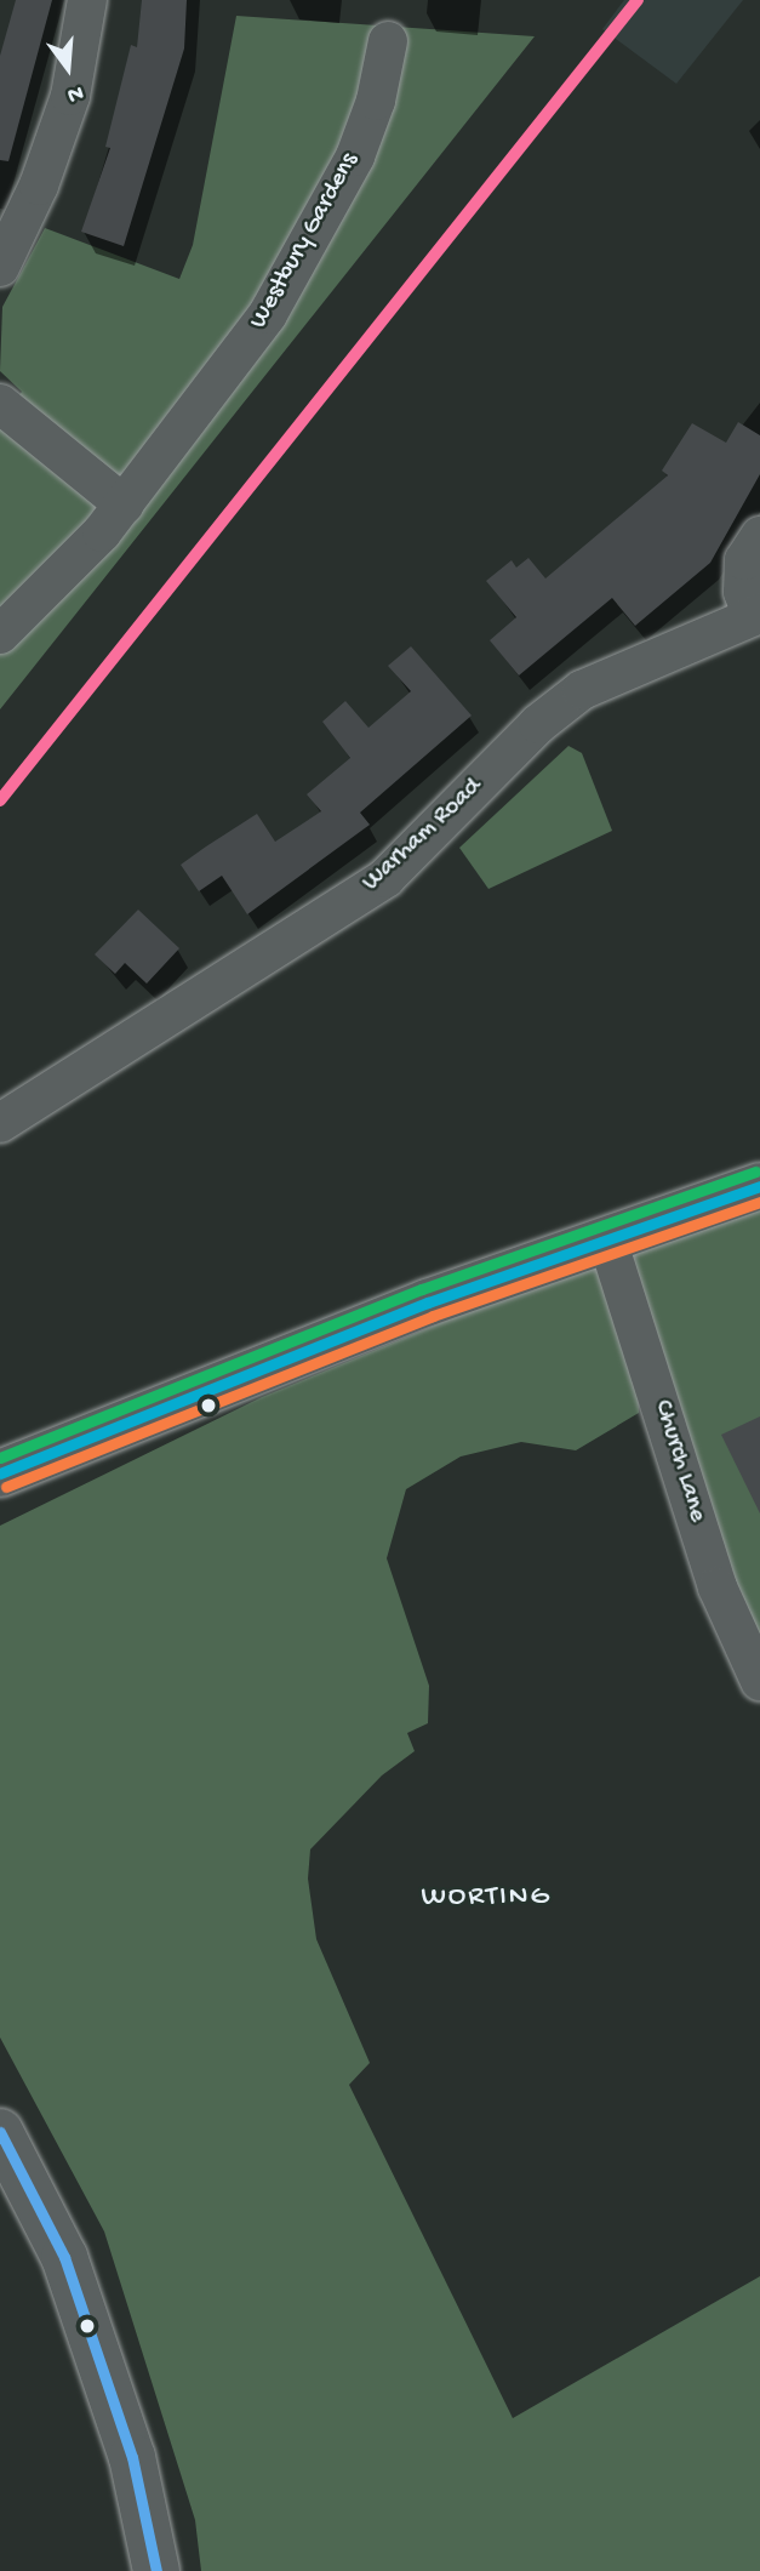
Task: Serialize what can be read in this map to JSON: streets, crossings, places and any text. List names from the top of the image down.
{
  "streets": {
    "street": ["Westbury Gardens", "Warham Road", "Church Lane"]
  },
  "districts": ["WORTING"],
  "north": "bottom"
}
